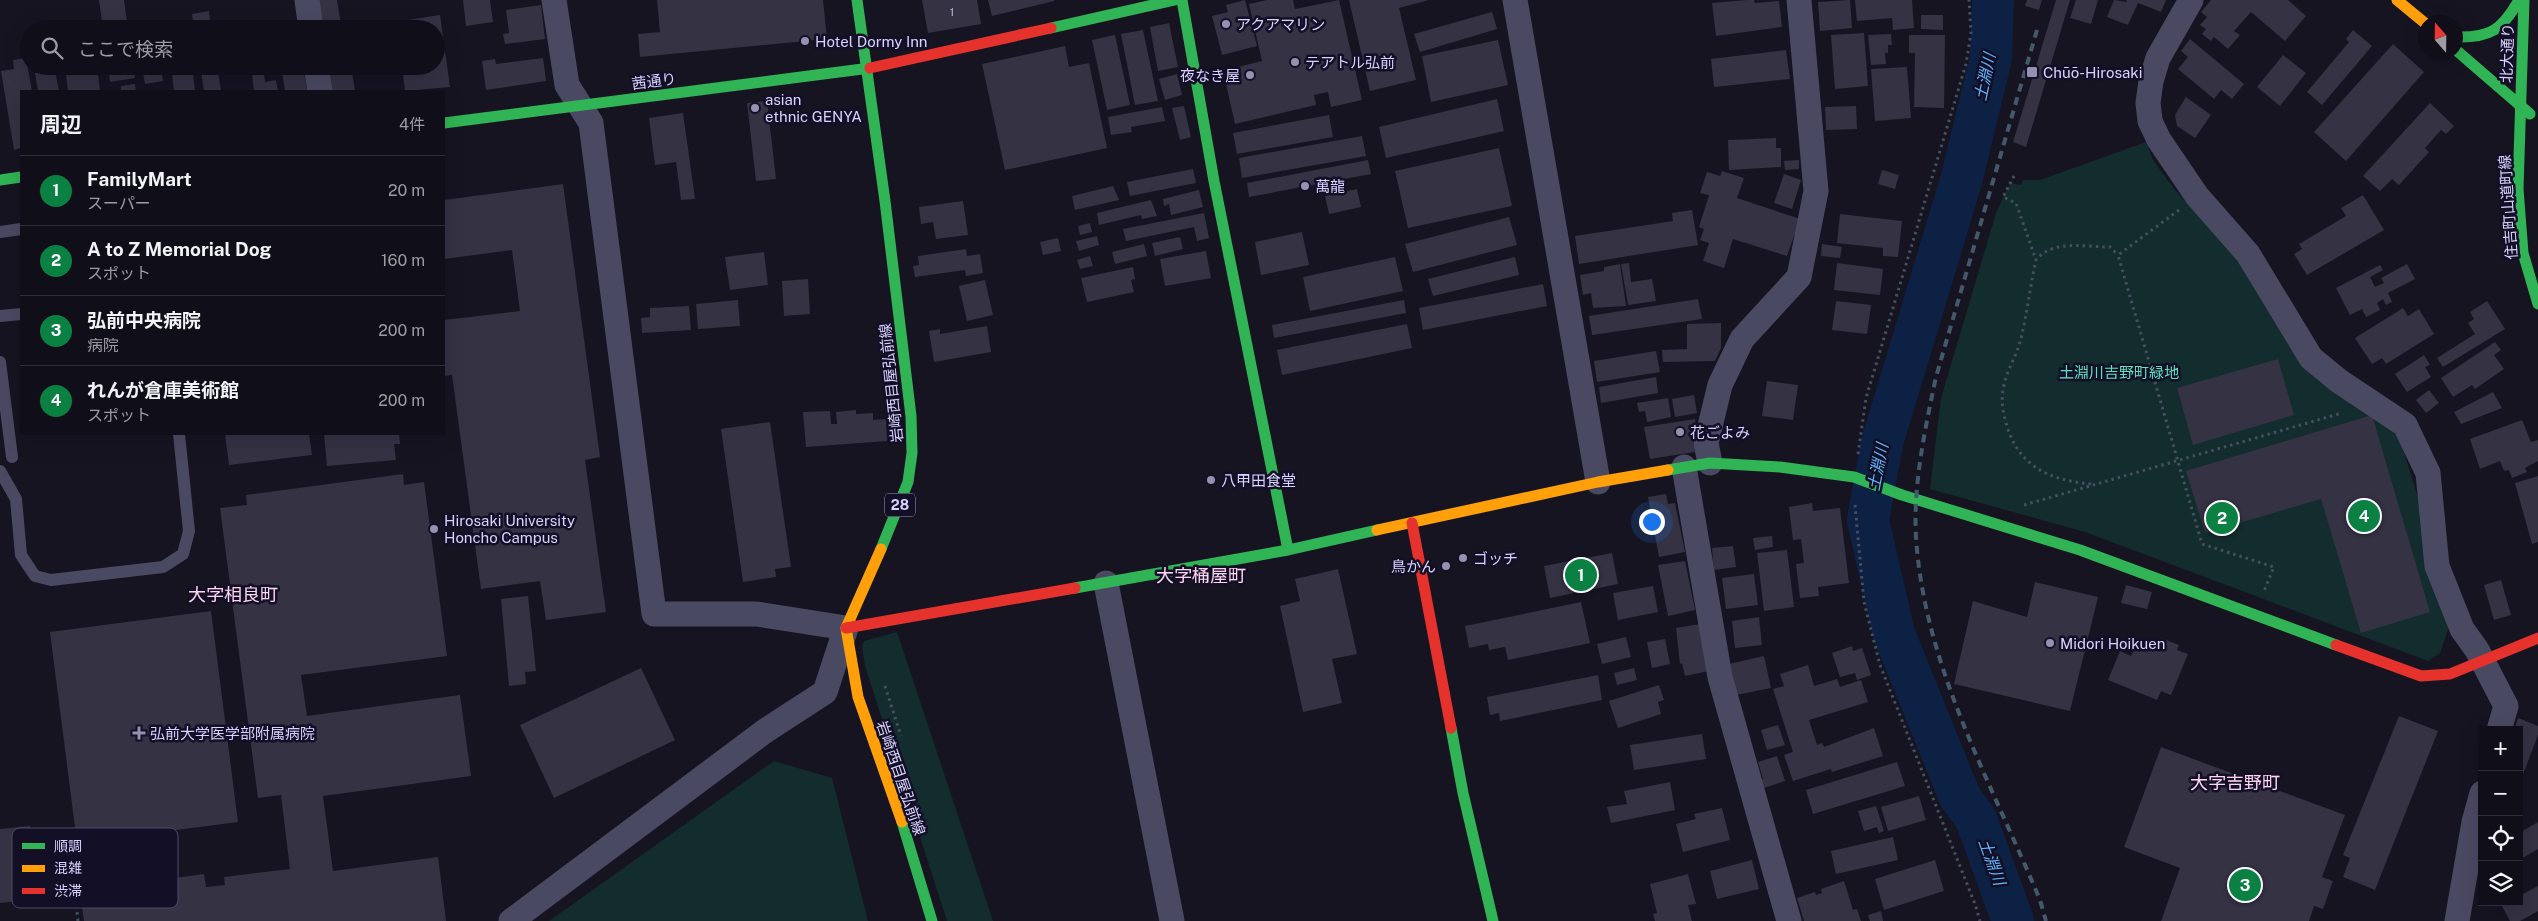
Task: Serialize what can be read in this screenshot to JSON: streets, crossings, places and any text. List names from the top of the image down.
{
  "streets": {
    "street": [
      "北大通り",
      "茜通り",
      "住吉町山道町線",
      "岩崎西目屋弘前線",
      "28"
    ]
  },
  "crossings": [
    ["北大通り", "住吉町山道町線"],
    ["茜通り", "岩崎西目屋弘前線"]
  ],
  "districts": ["大字桶屋町", "大字相良町", "大字吉野町"],
  "water": ["土淵川"],
  "parks": ["土淵川吉野町緑地"],
  "places": {
    "other": [
      "アクアマリン",
      "Hotel Dormy Inn",
      "テアトル弘前",
      "夜なき屋",
      "asian ethnic GENYA",
      "萬龍",
      "花ごよみ",
      "八甲田食堂",
      "Hirosaki University Honcho Campus",
      "ゴッチ",
      "鳥かん",
      "Midori Hoikuen"
    ],
    "transit": ["Chūō-Hirosaki"],
    "health": ["弘前大学医学部附属病院"]
  },
  "house_numbers": ["1"],
  "legend": ["順調", "混雑", "渋滞"],
  "north": "top",
  "page": {
    "search": "ここで検索",
    "heading": ["周辺", "4件"],
    "list": [
      {
        "mark": "1",
        "name": "FamilyMart",
        "note": "スーパー",
        "value": "20 m"
      },
      {
        "mark": "2",
        "name": "A to Z Memorial Dog",
        "note": "スポット",
        "value": "160 m"
      },
      {
        "mark": "3",
        "name": "弘前中央病院",
        "note": "病院",
        "value": "200 m"
      },
      {
        "mark": "4",
        "name": "れんが倉庫美術館",
        "note": "スポット",
        "value": "200 m"
      }
    ],
    "pins": [
      "4",
      "2",
      "1",
      "3"
    ],
    "map_buttons": ["+", "−"]
  }
}
